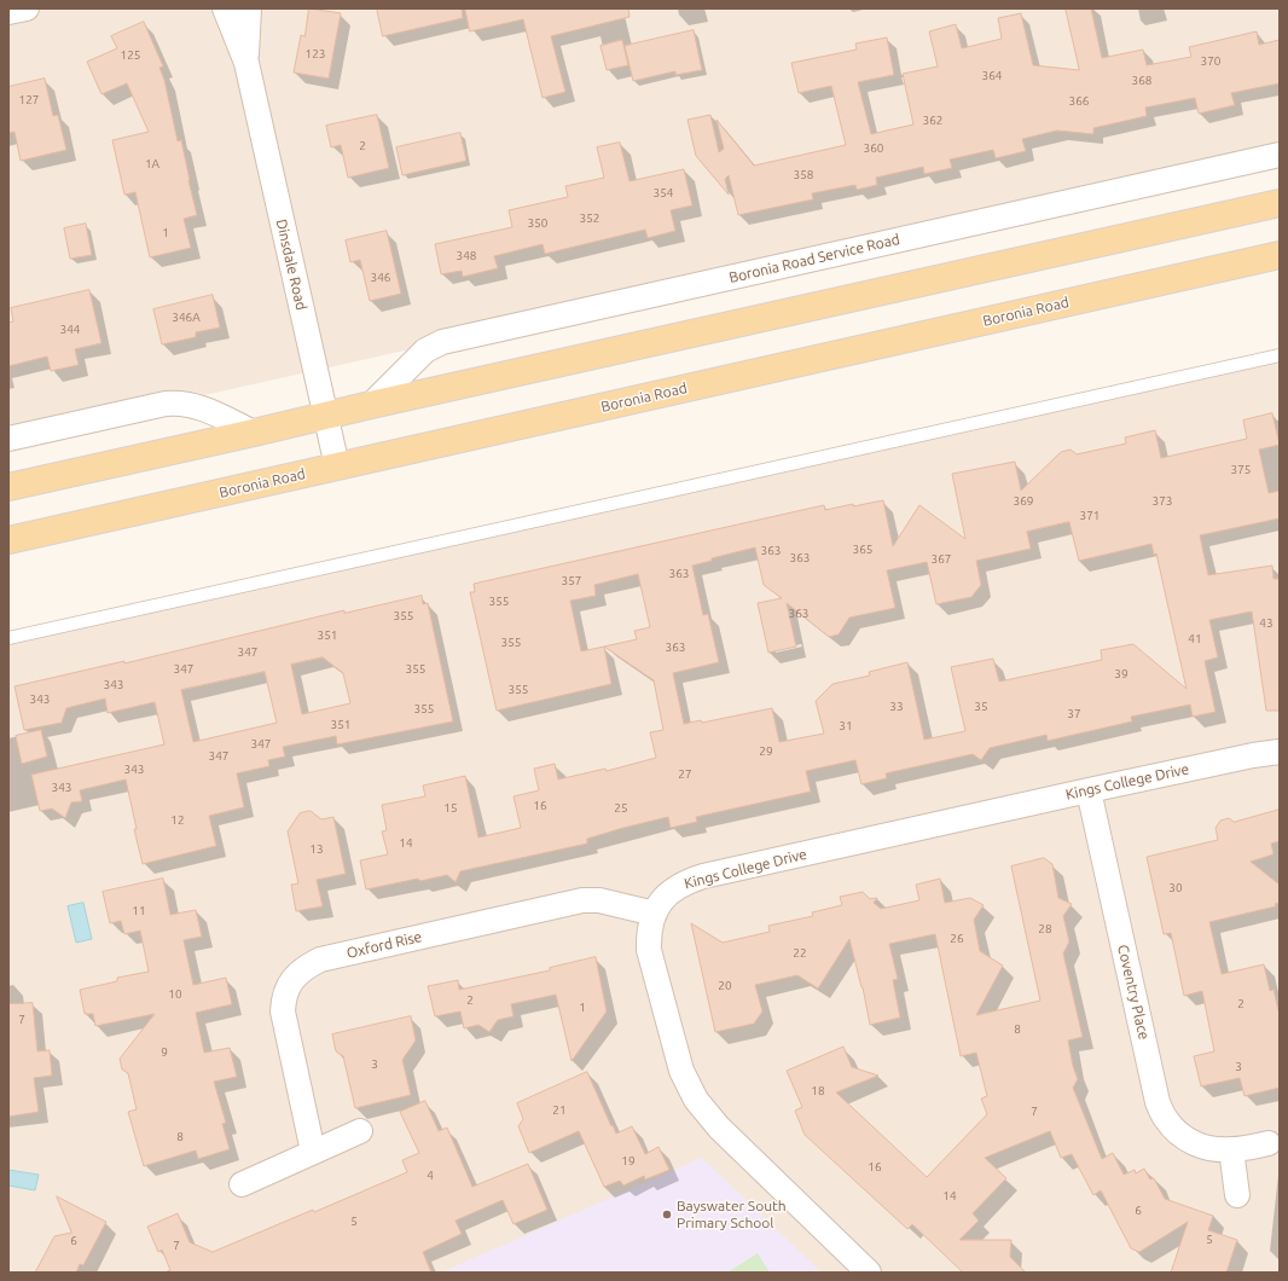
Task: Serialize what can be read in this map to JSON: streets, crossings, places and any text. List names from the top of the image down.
{
  "streets": {
    "main road": ["Boronia Road"],
    "street": [
      "Boronia Road Service Road",
      "Dinsdale Road",
      "Kings College Drive",
      "Oxford Rise",
      "Coventry Place"
    ]
  },
  "crossings": [
    ["Dinsdale Road", "Boronia Road"],
    ["Kings College Drive", "Oxford Rise"],
    ["Kings College Drive", "Coventry Place"]
  ],
  "places": ["Bayswater South Primary School"],
  "house_numbers": [
    "123",
    "125",
    "370",
    "364",
    "368",
    "127",
    "366",
    "362",
    "2",
    "360",
    "1A",
    "358",
    "354",
    "352",
    "350",
    "1",
    "348",
    "346",
    "346A",
    "344",
    "375",
    "369",
    "373",
    "371",
    "365",
    "363",
    "363",
    "367",
    "363",
    "357",
    "355",
    "363",
    "355",
    "43",
    "351",
    "41",
    "355",
    "363",
    "347",
    "347",
    "355",
    "39",
    "343",
    "355",
    "343",
    "33",
    "35",
    "355",
    "37",
    "351",
    "31",
    "347",
    "29",
    "347",
    "343",
    "27",
    "343",
    "16",
    "15",
    "25",
    "12",
    "14",
    "13",
    "30",
    "11",
    "28",
    "26",
    "22",
    "20",
    "10",
    "2",
    "2",
    "1",
    "7",
    "8",
    "9",
    "3",
    "3",
    "18",
    "21",
    "7",
    "8",
    "19",
    "16",
    "4",
    "14",
    "6",
    "5",
    "5",
    "6",
    "7"
  ]
}
